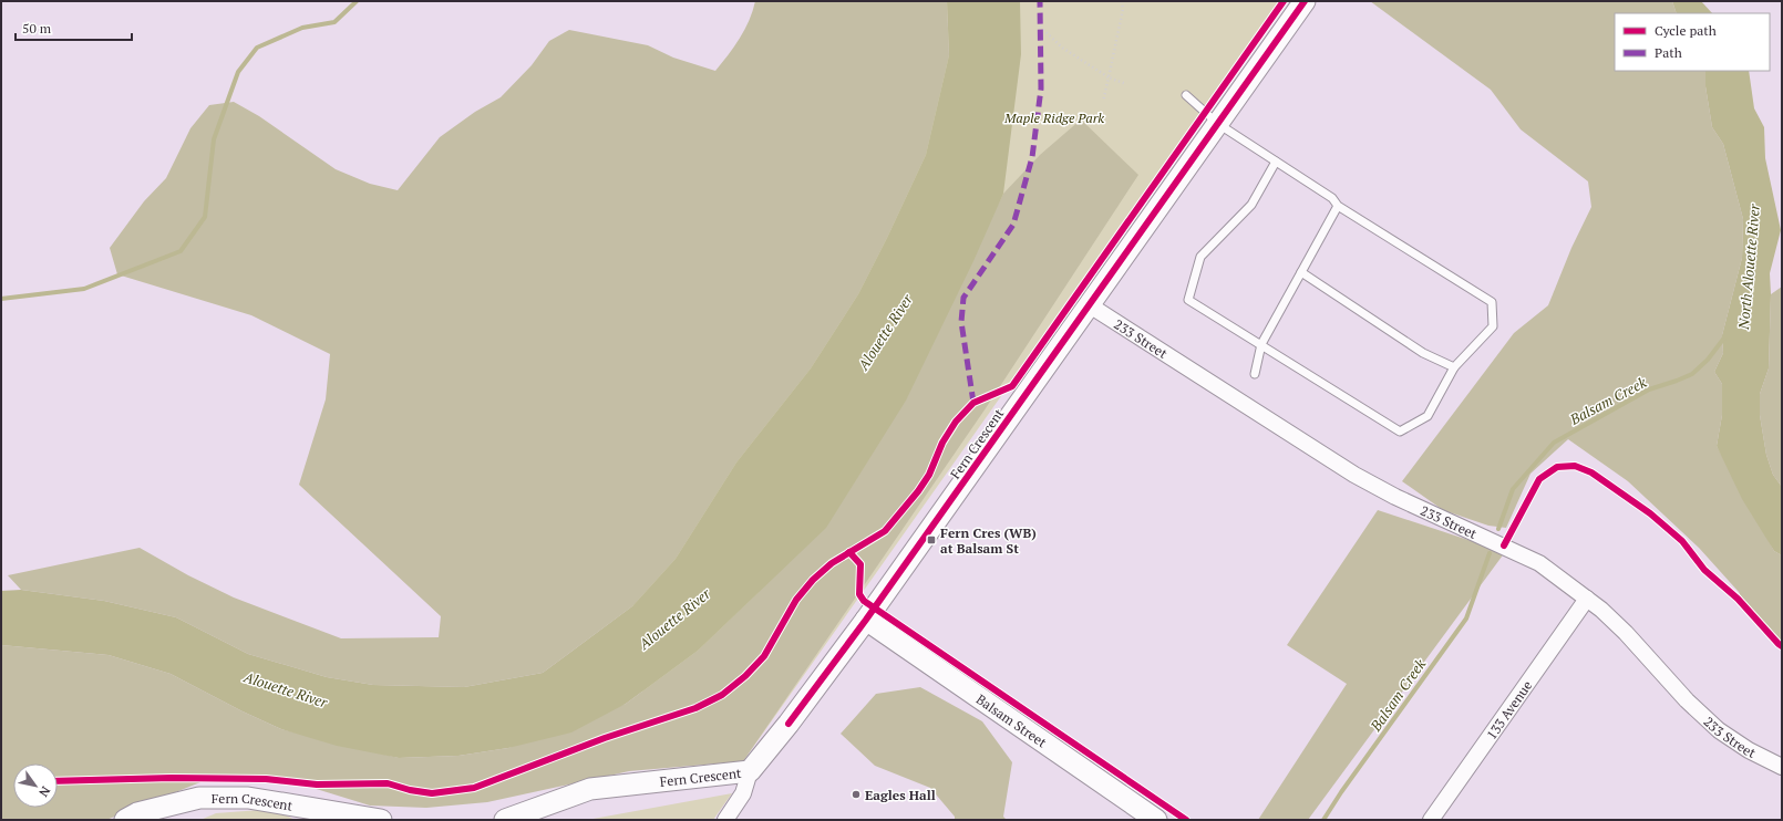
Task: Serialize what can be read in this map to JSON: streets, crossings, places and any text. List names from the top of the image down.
{
  "streets": {
    "street": [
      "233 Street",
      "Fern Crescent",
      "133 Avenue",
      "Balsam Street"
    ]
  },
  "crossings": [
    ["233 Street", "Fern Crescent"],
    ["233 Street", "133 Avenue"],
    ["Fern Crescent", "Balsam Street"]
  ],
  "water": ["North Alouette River", "Alouette River", "Balsam Creek"],
  "parks": ["Maple Ridge Park"],
  "places": {
    "transit": ["Fern Cres (WB) at Balsam St"],
    "other": ["Eagles Hall"]
  },
  "legend": ["Cycle path", "Path"],
  "scale_bar": "50 m",
  "north": "bottom right"
}
